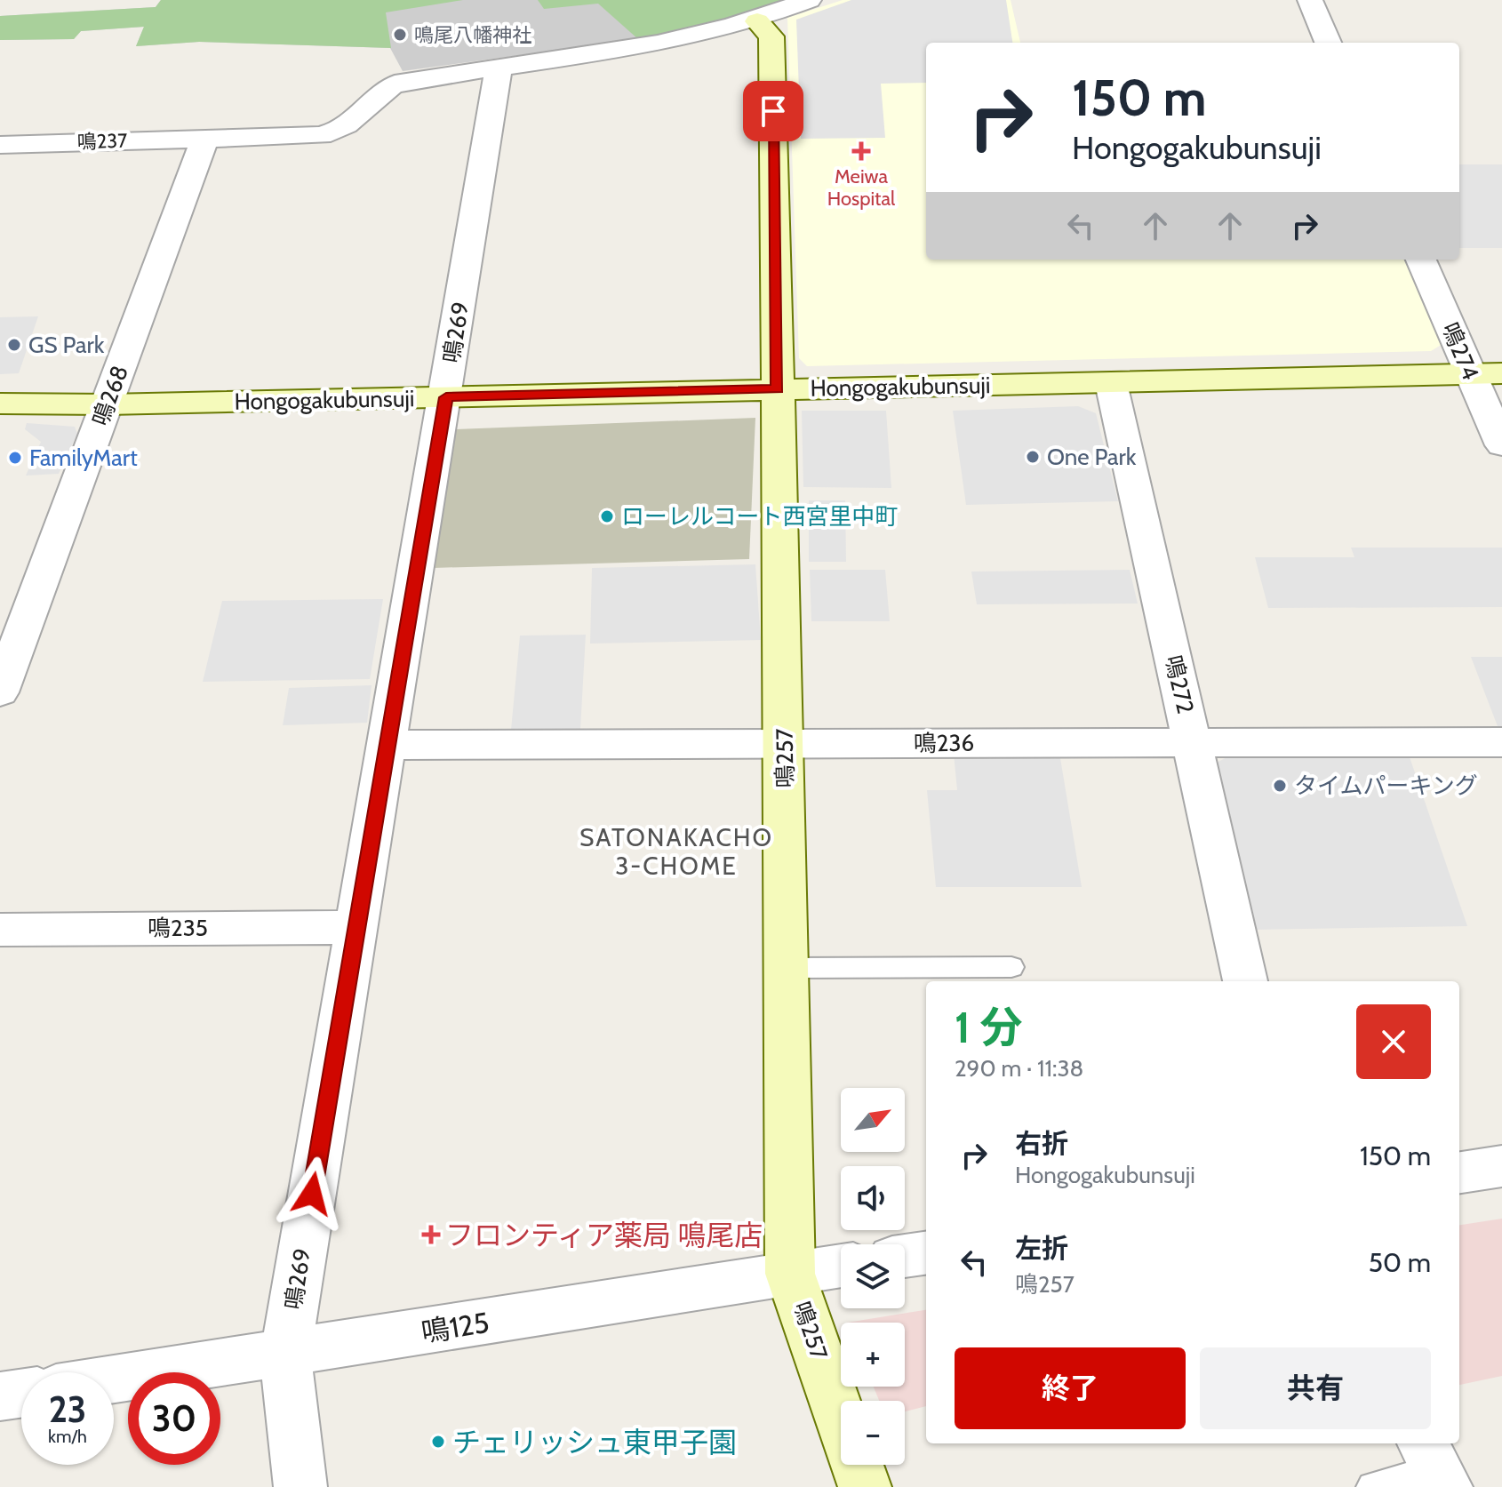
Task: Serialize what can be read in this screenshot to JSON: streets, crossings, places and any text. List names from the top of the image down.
{
  "streets": {
    "street": [
      "鳴237",
      "鳴269",
      "鳴274",
      "Hongogakubunsuji",
      "鳴268",
      "鳴272",
      "鳴236",
      "鳴257",
      "鳴235",
      "鳴125"
    ]
  },
  "crossings": [
    ["鳴237", "鳴269"],
    ["鳴237", "鳴268"],
    ["鳴237", "鳴257"],
    ["鳴269", "Hongogakubunsuji"],
    ["鳴269", "鳴236"],
    ["鳴269", "鳴235"],
    ["鳴269", "鳴125"],
    ["鳴274", "Hongogakubunsuji"],
    ["Hongogakubunsuji", "鳴268"],
    ["Hongogakubunsuji", "鳴272"],
    ["Hongogakubunsuji", "鳴257"],
    ["鳴272", "鳴236"],
    ["鳴236", "鳴257"],
    ["鳴257", "鳴125"]
  ],
  "districts": ["SATONAKACHO 3-CHOME"],
  "places": {
    "other": [
      "鳴尾八幡神社",
      "GS Park",
      "One Park",
      "FamilyMart",
      "ローレルコート西宮里中町",
      "タイムパーキング",
      "チェリッシュ東甲子園"
    ],
    "health": ["Meiwa Hospital", "フロンティア薬局 鳴尾店"]
  },
  "north": "top right",
  "page": {
    "turn": ["150 m", "Hongogakubunsuji"],
    "heading": ["1 分", "290 m · 11:38"],
    "map_buttons": ["+", "−"],
    "list": [
      {
        "name": "右折",
        "note": "Hongogakubunsuji",
        "value": "150 m"
      },
      {
        "name": "左折",
        "note": "鳴257",
        "value": "50 m"
      }
    ],
    "buttons": ["終了", "共有"],
    "speed": "23 km/h",
    "limit": "30"
  }
}
